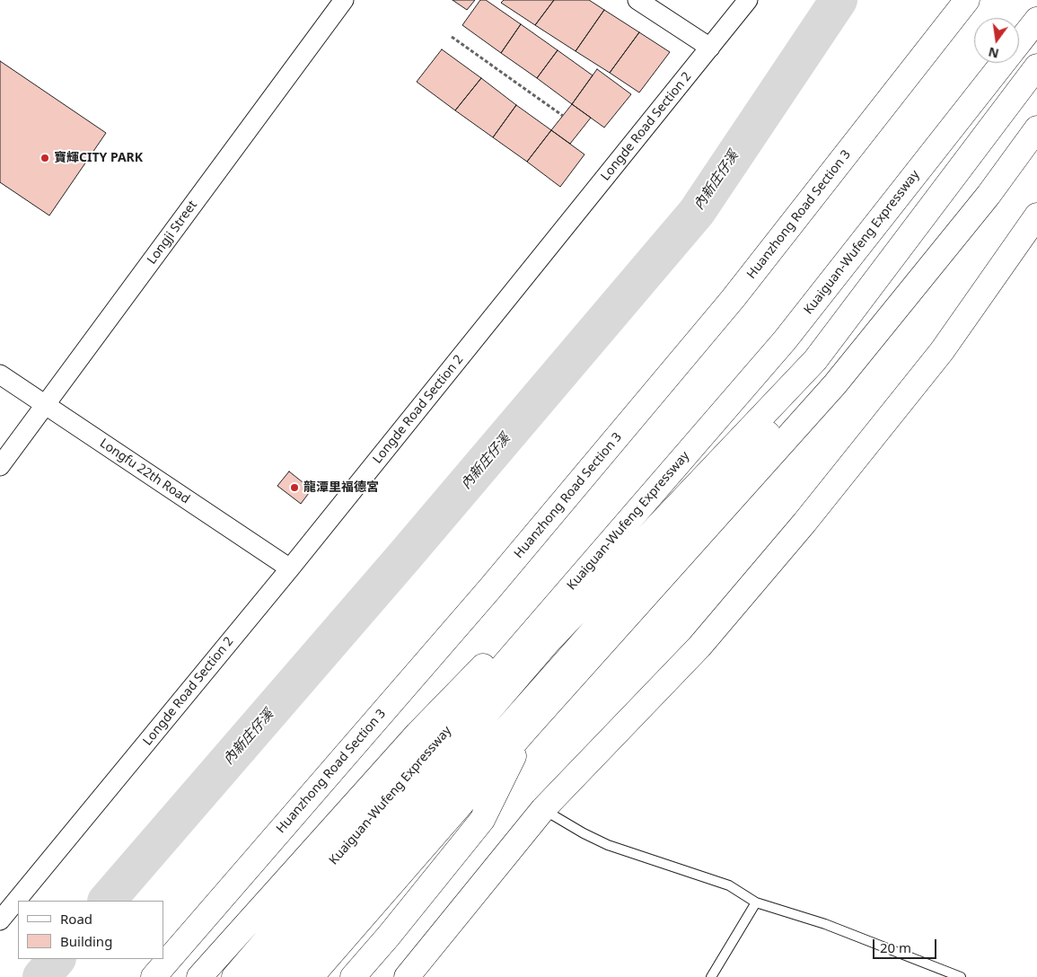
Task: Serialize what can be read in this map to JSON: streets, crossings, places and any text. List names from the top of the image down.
{
  "streets": {
    "main road": ["Huanzhong Road Section 3", "Kuaiguan-Wufeng Expressway"],
    "street": ["Longde Road Section 2", "Longji Street", "Longfu 22th Road"]
  },
  "crossings": [
    ["Longde Road Section 2", "Longfu 22th Road"],
    ["Longji Street", "Longfu 22th Road"]
  ],
  "water": ["內新庄仔溪"],
  "places": ["寶輝CITY PARK", "龍潭里福德宮"],
  "legend": ["Road", "Building"],
  "scale_bar": "20 m",
  "north": "bottom"
}
